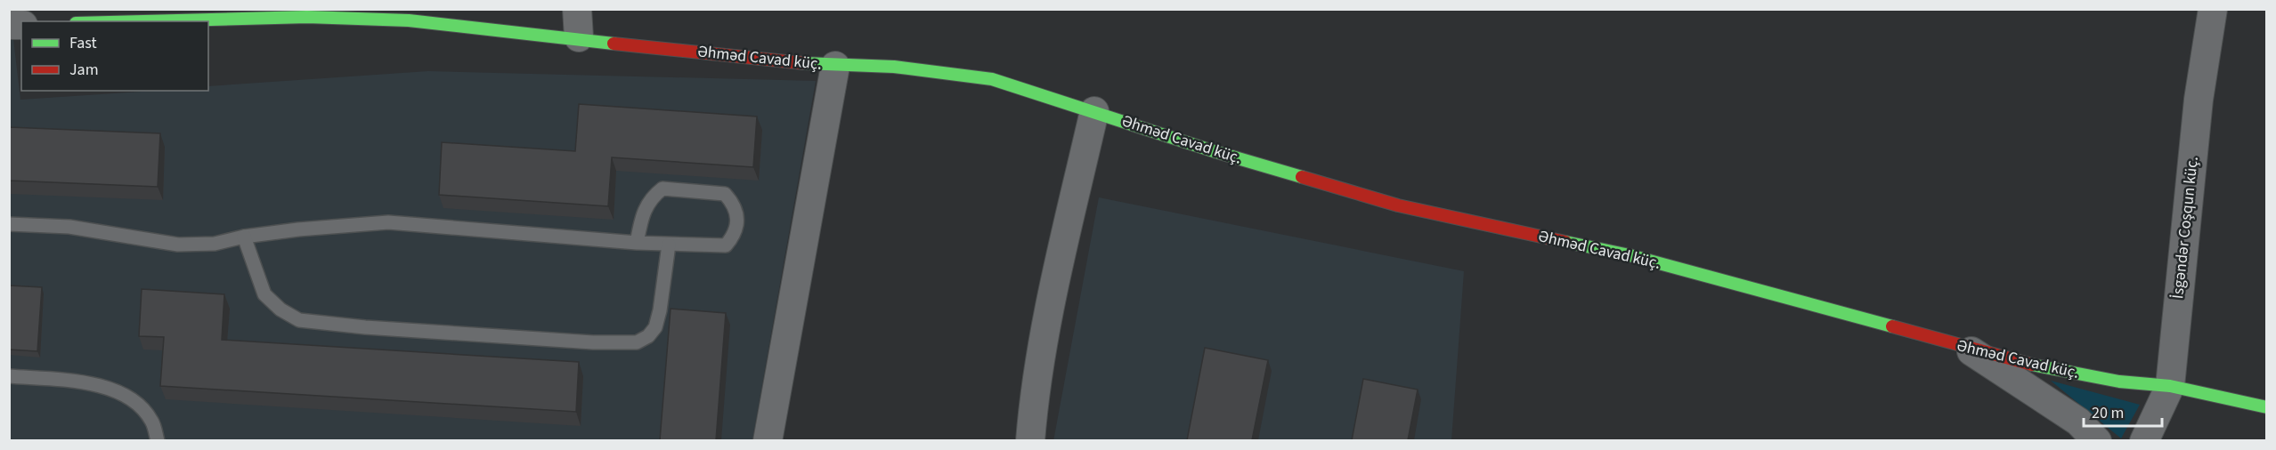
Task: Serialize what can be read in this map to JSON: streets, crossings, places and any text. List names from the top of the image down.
{
  "streets": {
    "street": ["Əhməd Cavad küç.", "İsgəndər Coşqun küç."]
  },
  "crossings": [
    ["Əhməd Cavad küç.", "İsgəndər Coşqun küç."]
  ],
  "legend": ["Fast", "Jam"],
  "scale_bar": "20 m"
}
